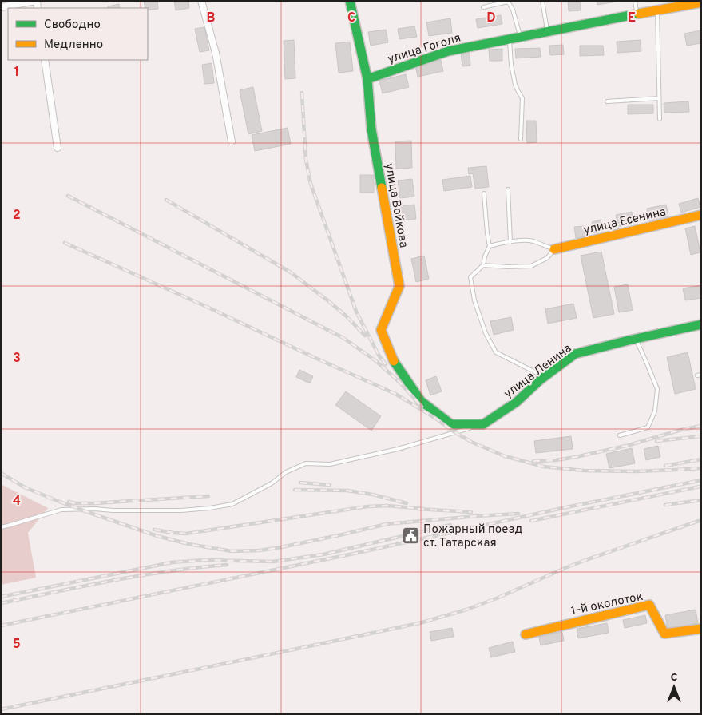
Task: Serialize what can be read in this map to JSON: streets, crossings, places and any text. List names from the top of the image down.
{
  "streets": {
    "street": [
      "улица Гоголя",
      "улица Войкова",
      "улица Есенина",
      "улица Ленина",
      "1-й околоток"
    ]
  },
  "crossings": [
    ["улица Гоголя", "улица Войкова"],
    ["улица Войкова", "улица Ленина"]
  ],
  "places": {
    "public building": ["Пожарный поезд ст. Татарская"]
  },
  "legend": ["Свободно", "Медленно"],
  "north": "top",
  "grid": {
    "columns": [
      "B",
      "C",
      "D",
      "E"
    ],
    "rows": [
      "1",
      "2",
      "3",
      "4",
      "5"
    ]
  }
}
